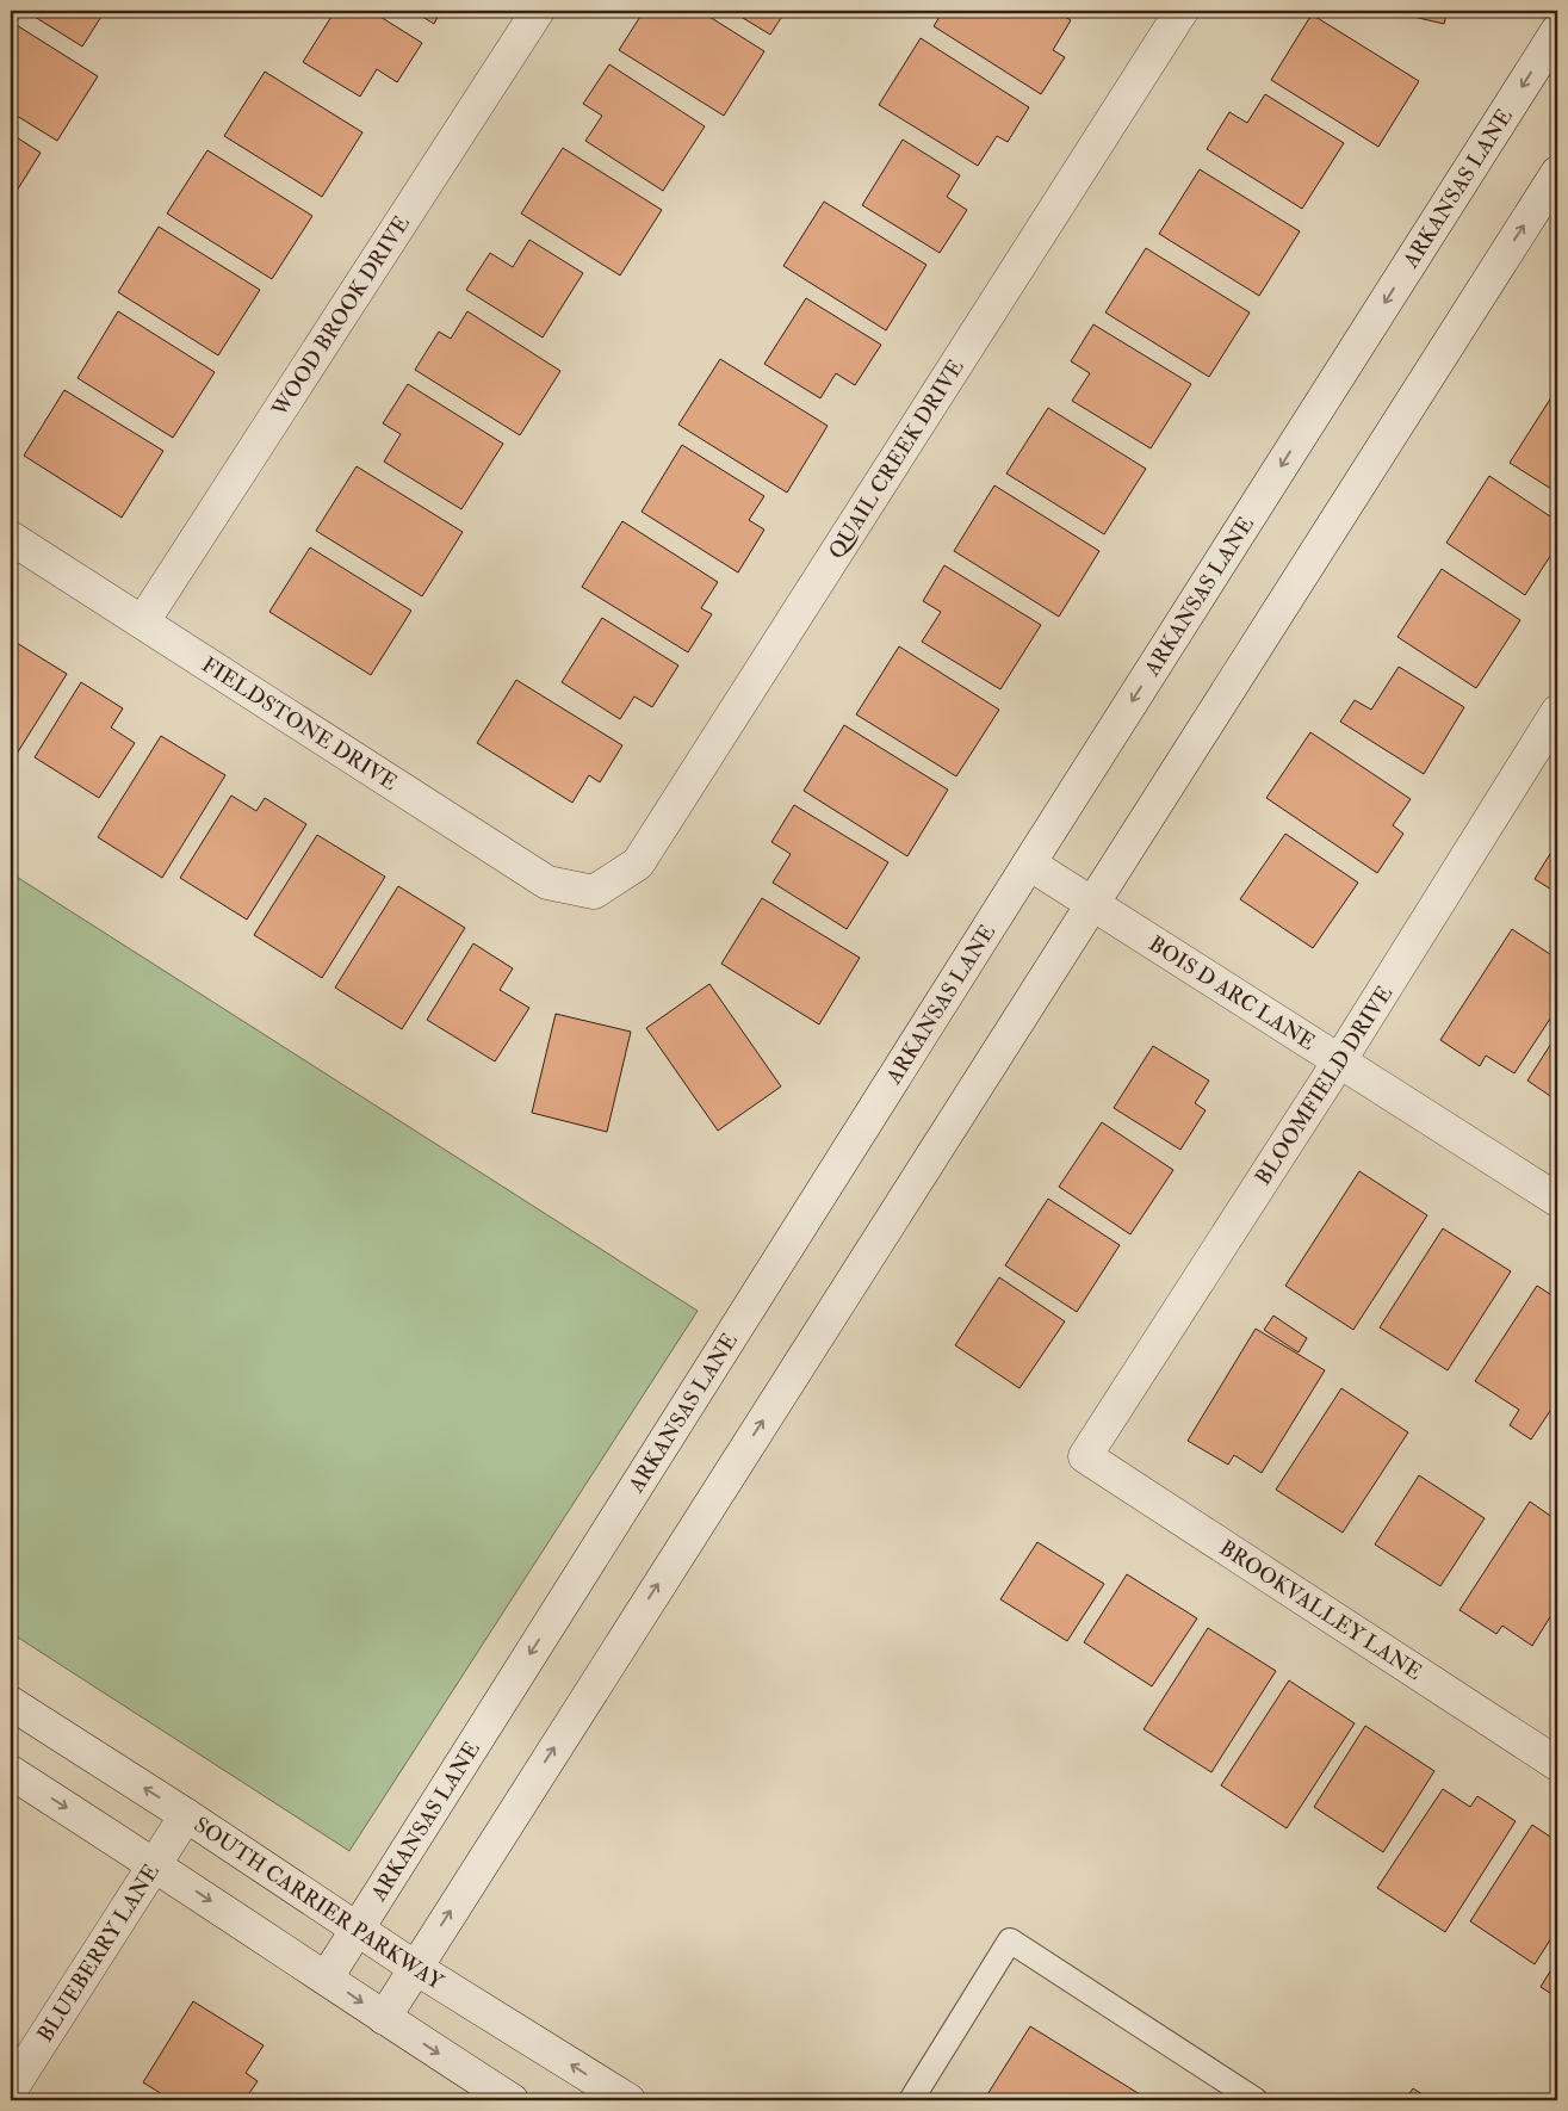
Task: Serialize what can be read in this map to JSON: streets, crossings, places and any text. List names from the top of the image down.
{
  "streets": {
    "main road": [
      "ARKANSAS LANE",
      "WOOD BROOK DRIVE",
      "QUAIL CREEK DRIVE",
      "FIELDSTONE DRIVE",
      "BOIS D ARC LANE",
      "BLOOMFIELD DRIVE",
      "BROOKVALLEY LANE",
      "SOUTH CARRIER PARKWAY",
      "BLUEBERRY LANE"
    ]
  },
  "crossings": [
    ["ARKANSAS LANE", "BOIS D ARC LANE"],
    ["ARKANSAS LANE", "SOUTH CARRIER PARKWAY"],
    ["WOOD BROOK DRIVE", "FIELDSTONE DRIVE"],
    ["QUAIL CREEK DRIVE", "FIELDSTONE DRIVE"],
    ["BOIS D ARC LANE", "BLOOMFIELD DRIVE"],
    ["BLOOMFIELD DRIVE", "BROOKVALLEY LANE"],
    ["SOUTH CARRIER PARKWAY", "BLUEBERRY LANE"]
  ]
}
